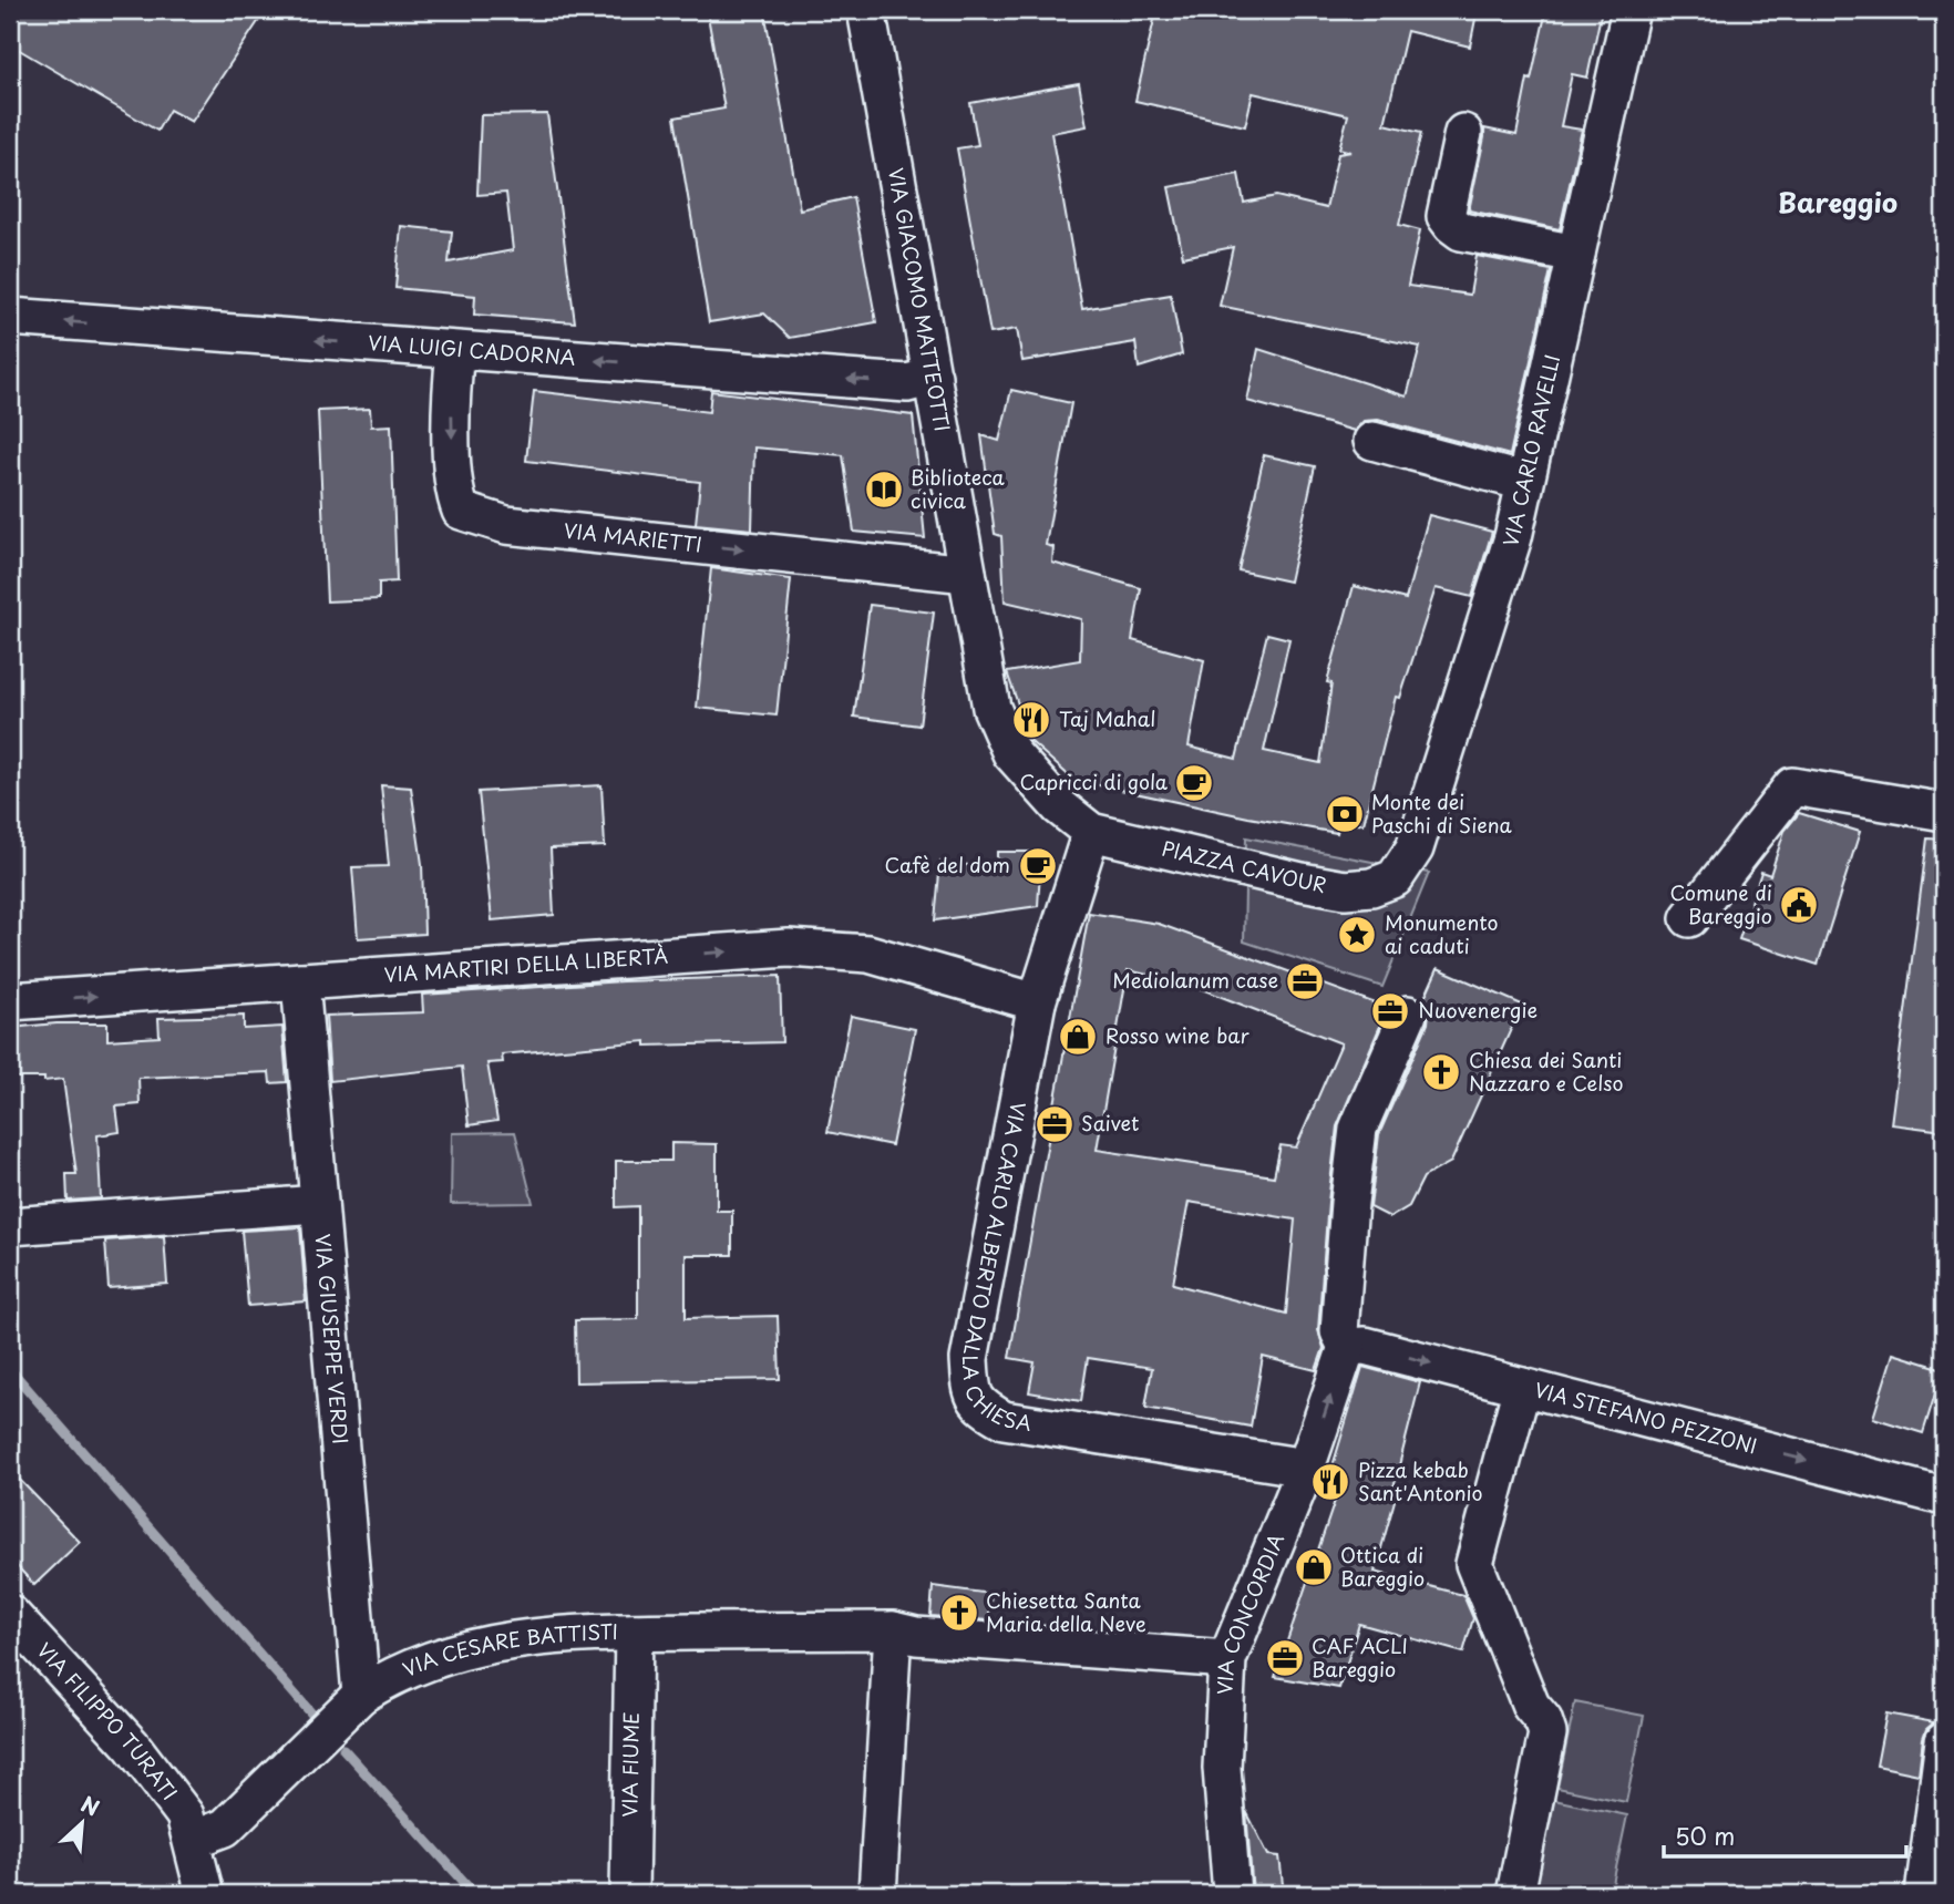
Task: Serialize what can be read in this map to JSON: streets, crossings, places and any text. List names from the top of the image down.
{
  "streets": {
    "street": [
      "VIA GIACOMO MATTEOTTI",
      "VIA LUIGI CADORNA",
      "VIA CARLO RAVELLI",
      "VIA MARIETTI",
      "PIAZZA CAVOUR",
      "VIA MARTIRI DELLA LIBERTÀ",
      "VIA CARLO ALBERTO DALLA CHIESA",
      "VIA GIUSEPPE VERDI",
      "VIA STEFANO PEZZONI",
      "VIA CONCORDIA",
      "VIA CESARE BATTISTI",
      "VIA FILIPPO TURATI",
      "VIA FIUME"
    ]
  },
  "crossings": [
    ["VIA GIACOMO MATTEOTTI", "VIA LUIGI CADORNA"],
    ["VIA GIACOMO MATTEOTTI", "VIA MARIETTI"],
    ["VIA GIACOMO MATTEOTTI", "PIAZZA CAVOUR"],
    ["VIA GIACOMO MATTEOTTI", "VIA CARLO ALBERTO DALLA CHIESA"],
    ["VIA LUIGI CADORNA", "VIA MARIETTI"],
    ["VIA CARLO RAVELLI", "PIAZZA CAVOUR"],
    ["PIAZZA CAVOUR", "VIA CARLO ALBERTO DALLA CHIESA"],
    ["VIA MARTIRI DELLA LIBERTÀ", "VIA CARLO ALBERTO DALLA CHIESA"],
    ["VIA MARTIRI DELLA LIBERTÀ", "VIA GIUSEPPE VERDI"],
    ["VIA CARLO ALBERTO DALLA CHIESA", "VIA CONCORDIA"],
    ["VIA GIUSEPPE VERDI", "VIA CESARE BATTISTI"],
    ["VIA STEFANO PEZZONI", "VIA CONCORDIA"],
    ["VIA CONCORDIA", "VIA CESARE BATTISTI"],
    ["VIA CESARE BATTISTI", "VIA FILIPPO TURATI"],
    ["VIA CESARE BATTISTI", "VIA FIUME"]
  ],
  "one_way": [
    "VIA LUIGI CADORNA",
    "VIA MARIETTI",
    "VIA MARTIRI DELLA LIBERTÀ",
    "VIA STEFANO PEZZONI"
  ],
  "districts": ["Bareggio"],
  "places": {
    "library": ["Biblioteca civica"],
    "restaurant": ["Taj Mahal", "Pizza kebab Sant'Antonio"],
    "cafe": ["Capricci di gola", "Cafè del dom"],
    "bank": ["Monte dei Paschi di Siena"],
    "public building": ["Comune di Bareggio"],
    "place": ["Monumento ai caduti"],
    "office": [
      "Mediolanum case",
      "Nuovenergie",
      "Saivet",
      "CAF ACLI Bareggio"
    ],
    "shop": ["Rosso wine bar", "Ottica di Bareggio"],
    "church": ["Chiesa dei Santi Nazzaro e Celso", "Chiesetta Santa Maria della Neve"]
  },
  "scale_bar": "50 m",
  "north": "top right"
}
